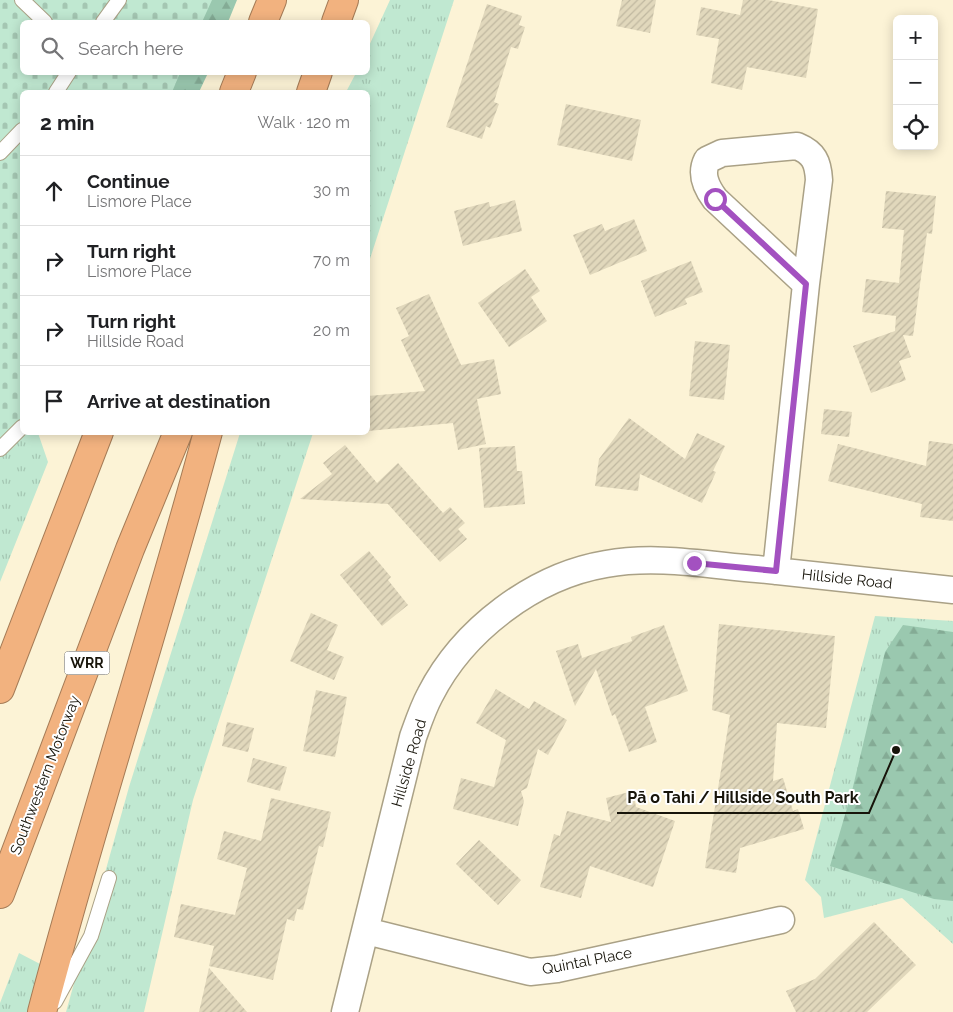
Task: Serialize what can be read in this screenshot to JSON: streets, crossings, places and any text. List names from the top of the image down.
{
  "streets": {
    "highway": ["WRR", "Southwestern Motorway"],
    "street": ["Hillside Road", "Quintal Place"]
  },
  "crossings": [
    ["Hillside Road", "Quintal Place"]
  ],
  "places": ["Pā o Tahi / Hillside South Park"],
  "page": {
    "map_buttons": ["+", "−"],
    "search": "Search here",
    "heading": ["2 min", "Walk · 120 m"],
    "list": [
      ["Continue", "Lismore Place", "30 m"],
      ["Turn right", "Lismore Place", "70 m"],
      ["Turn right", "Hillside Road", "20 m"],
      "Arrive at destination"
    ]
  }
}
